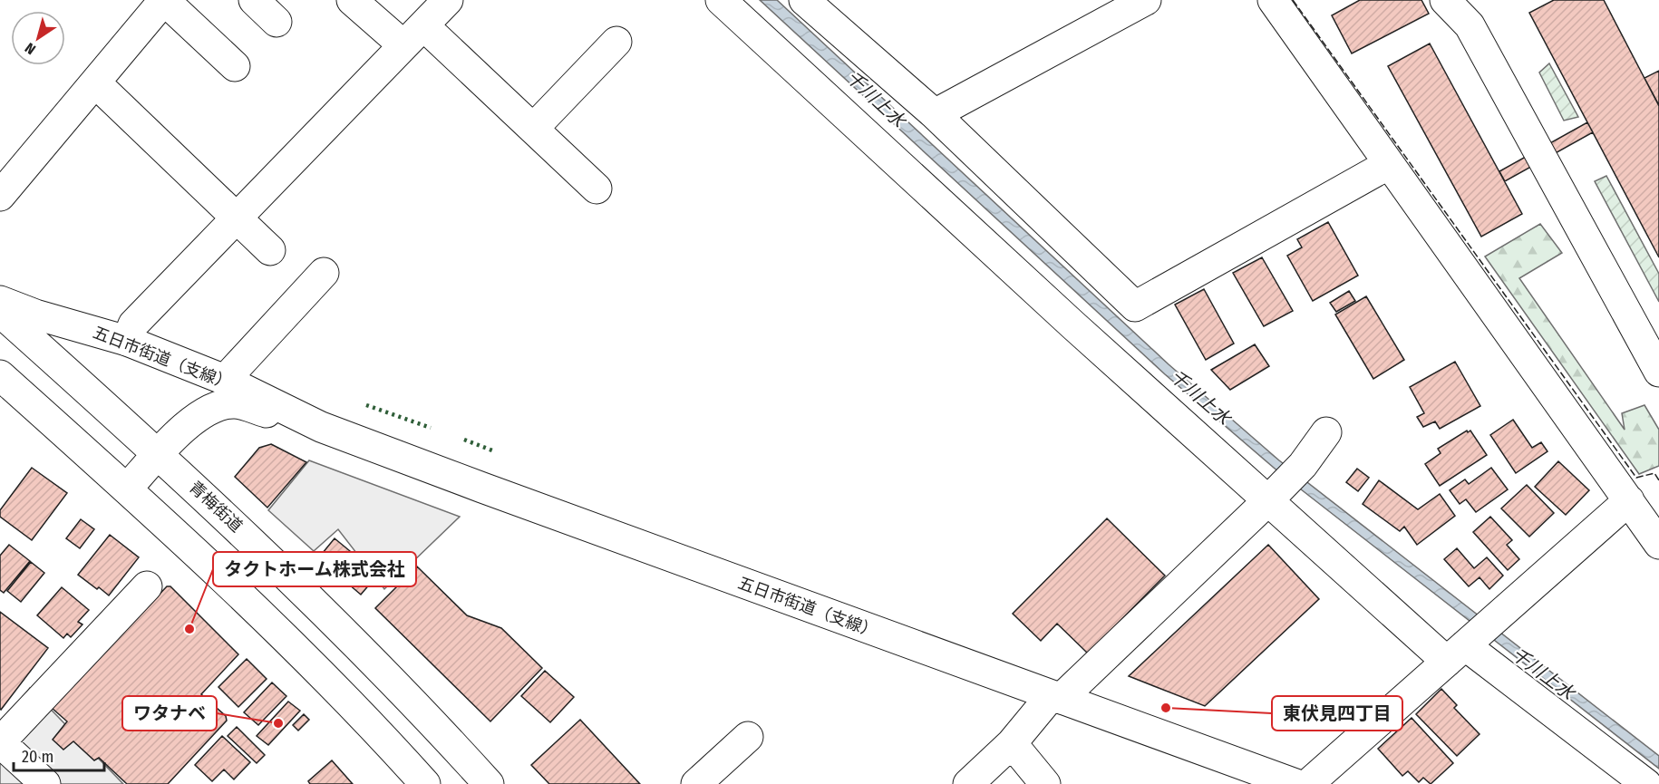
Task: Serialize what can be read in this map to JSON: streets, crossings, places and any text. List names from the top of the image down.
{
  "streets": {
    "street": ["五日市街道（支線）", "青梅街道"]
  },
  "crossings": [
    ["五日市街道（支線）", "青梅街道"]
  ],
  "water": ["千川上水"],
  "places": ["タクトホーム株式会社", "東伏見四丁目", "ワタナベ"],
  "scale_bar": "20 m",
  "north": "bottom left"
}
